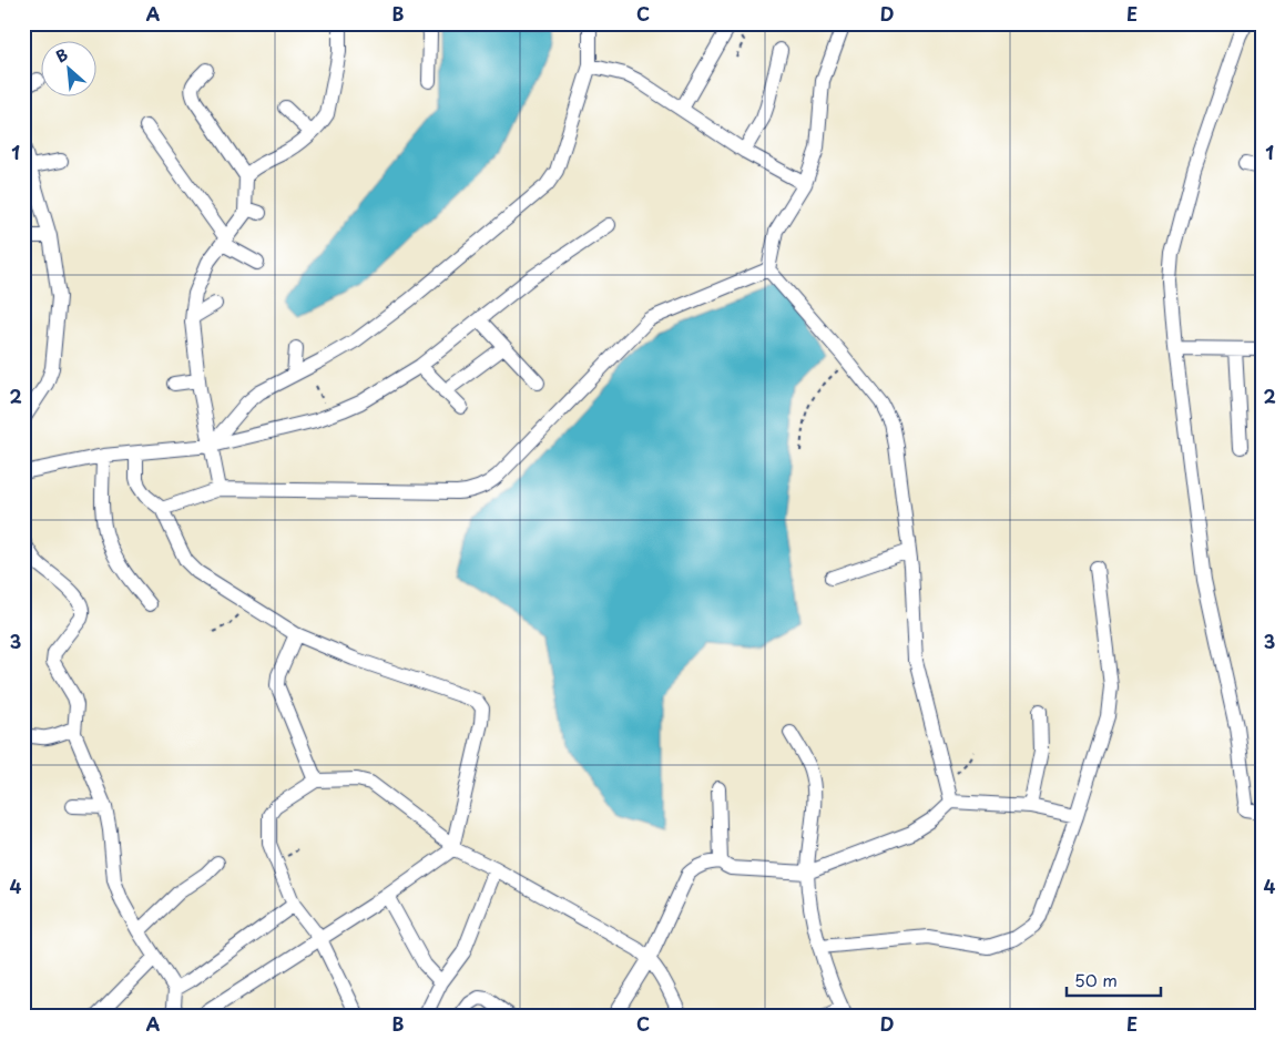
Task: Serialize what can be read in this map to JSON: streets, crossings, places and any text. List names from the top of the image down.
{
  "scale_bar": "50 m",
  "north": "top left",
  "grid": {
    "columns": [
      "A",
      "B",
      "C",
      "D",
      "E"
    ],
    "rows": [
      "1",
      "2",
      "3",
      "4"
    ]
  }
}
